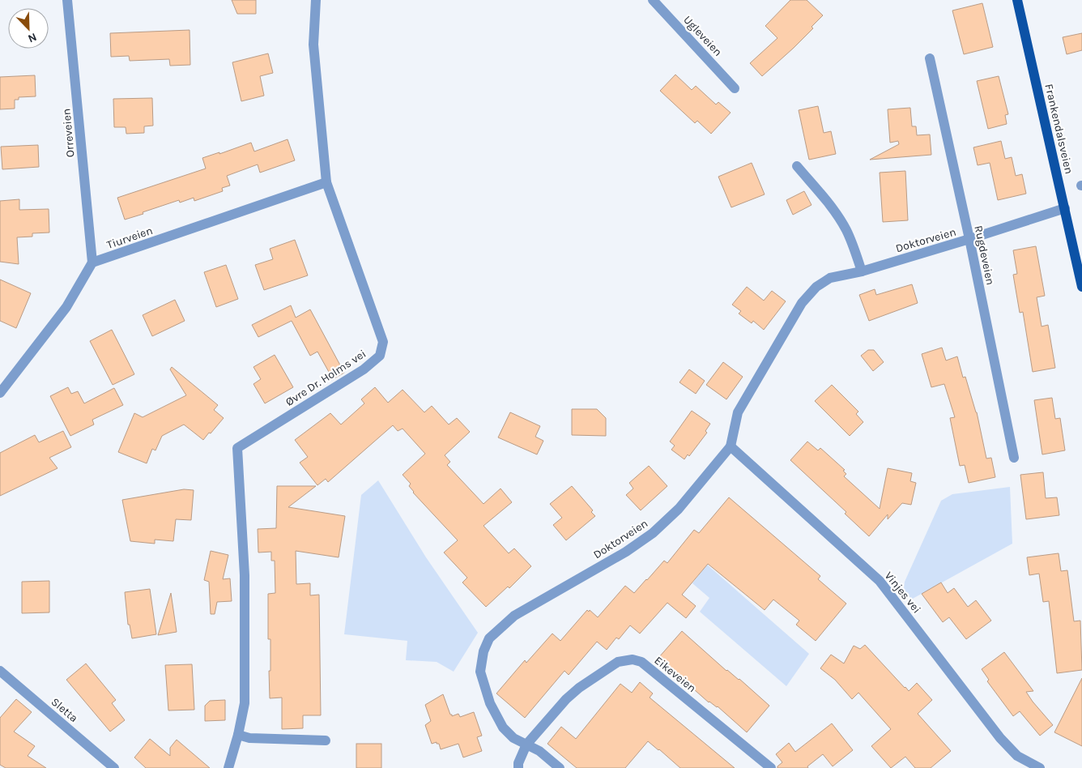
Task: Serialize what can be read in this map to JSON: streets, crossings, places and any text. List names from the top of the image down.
{
  "streets": {
    "main road": ["Frankendalsveien"],
    "street": [
      "Ugleveien",
      "Orreveien",
      "Tiurveien",
      "Doktorveien",
      "Rugdeveien",
      "Øvre Dr. Holms vei",
      "Vinjes vei",
      "Eikeveien",
      "Sletta"
    ]
  },
  "crossings": [
    ["Frankendalsveien", "Doktorveien"],
    ["Orreveien", "Tiurveien"],
    ["Tiurveien", "Øvre Dr. Holms vei"],
    ["Doktorveien", "Rugdeveien"],
    ["Doktorveien", "Vinjes vei"],
    ["Doktorveien", "Eikeveien"]
  ],
  "north": "bottom right"
}
